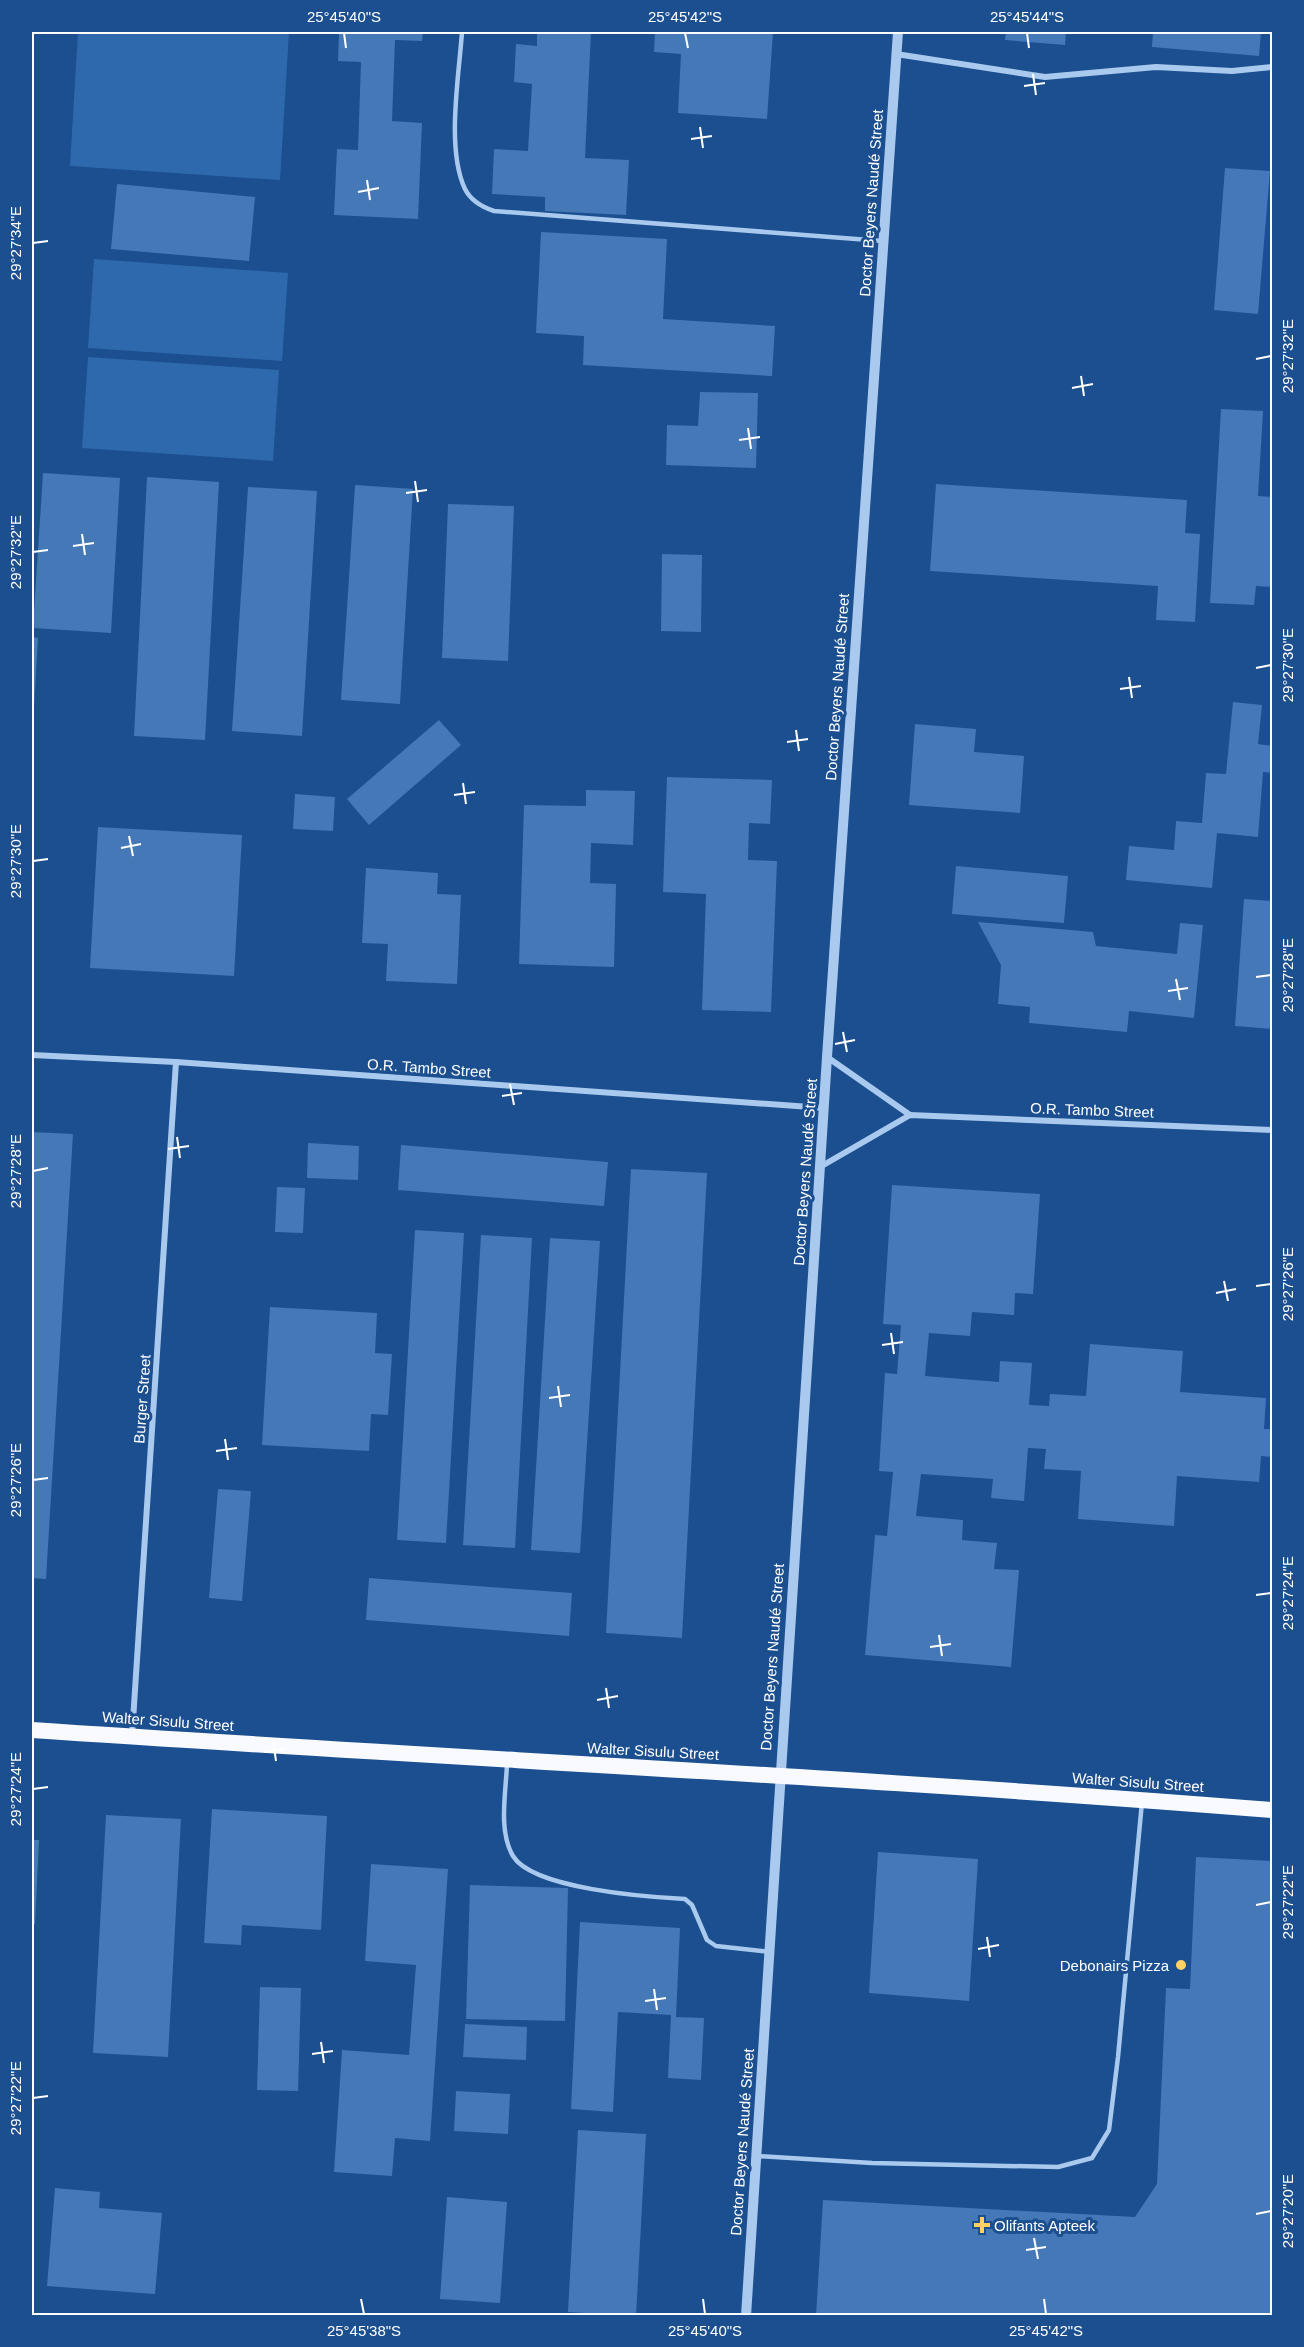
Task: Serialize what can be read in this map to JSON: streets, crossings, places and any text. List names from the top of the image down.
{
  "streets": {
    "highway": ["Walter Sisulu Street"],
    "street": ["Doctor Beyers Naudé Street", "O.R. Tambo Street", "Burger Street"]
  },
  "crossings": [
    ["Doctor Beyers Naudé Street", "O.R. Tambo Street"],
    ["Doctor Beyers Naudé Street", "Walter Sisulu Street"],
    ["O.R. Tambo Street", "Burger Street"],
    ["Burger Street", "Walter Sisulu Street"]
  ],
  "places": {
    "other": ["Debonairs Pizza"],
    "health": ["Olifants Apteek"]
  },
  "coordinates": [
    "25°45'40\"S",
    "25°45'42\"S",
    "25°45'44\"S",
    "29°27'34\"E",
    "29°27'32\"E",
    "29°27'30\"E",
    "29°27'28\"E",
    "29°27'26\"E",
    "29°27'24\"E",
    "29°27'22\"E",
    "29°27'20\"E",
    "25°45'38\"S"
  ]
}
